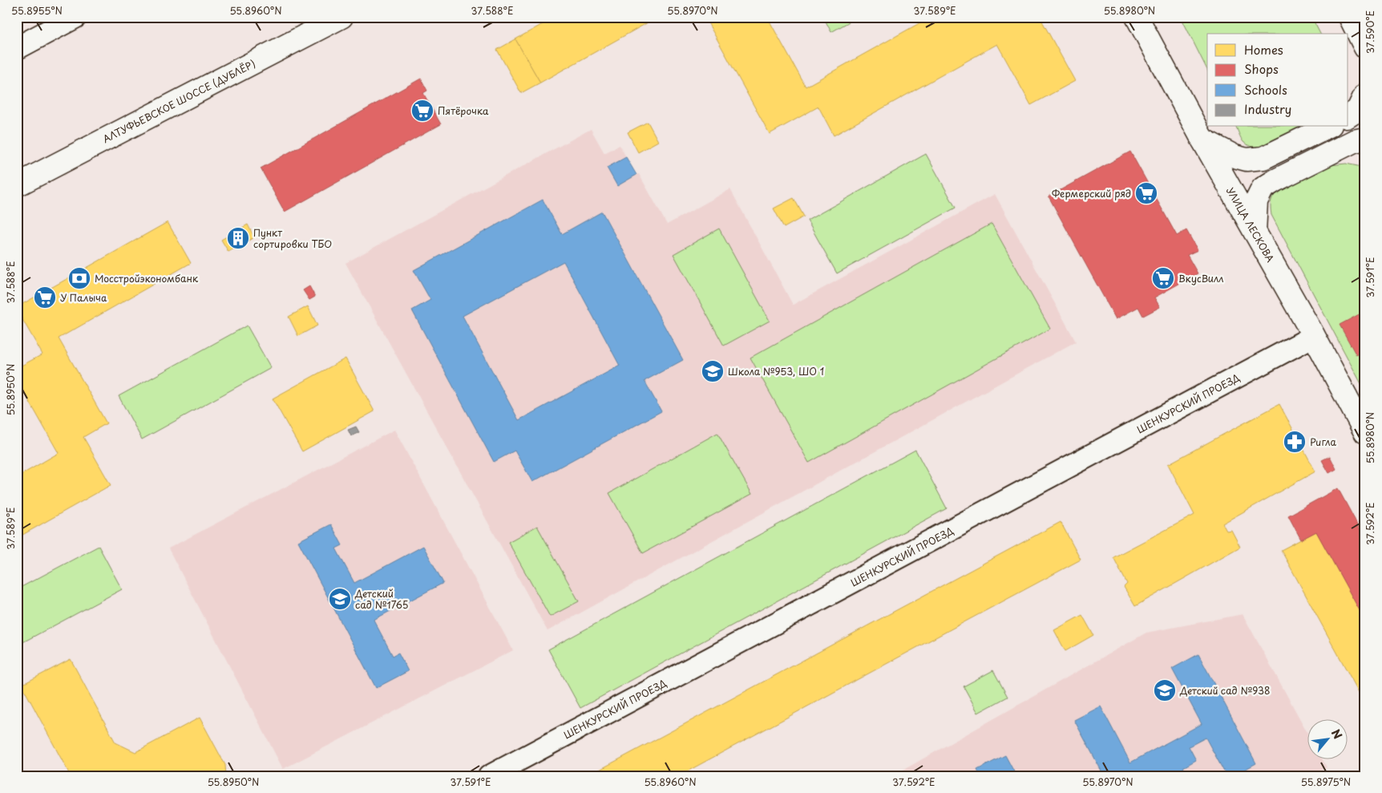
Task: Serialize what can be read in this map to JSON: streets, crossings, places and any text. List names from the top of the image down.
{
  "streets": {
    "main road": ["АЛТУФЬЕВСКОЕ ШОССЕ (ДУБЛЁР)", "УЛИЦА ЛЕСКОВА"],
    "street": ["ШЕНКУРСКИЙ ПРОЕЗД"]
  },
  "crossings": [
    ["УЛИЦА ЛЕСКОВА", "ШЕНКУРСКИЙ ПРОЕЗД"]
  ],
  "places": {
    "supermarket": [
      "Пятёрочка",
      "Фермерский ряд",
      "ВкусВилл",
      "У Палыча"
    ],
    "building": ["Пункт сортировки ТБО"],
    "bank": ["Мосстройэкономбанк"],
    "school or university": ["Школа №953, ШО 1", "Детский сад №1765", "Детский сад №938"],
    "pharmacy": ["Ригла"]
  },
  "legend": [
    "Homes",
    "Shops",
    "Schools",
    "Industry"
  ],
  "north": "top right",
  "coordinates": [
    "55.8955°N",
    "55.8960°N",
    "37.588°E",
    "55.8970°N",
    "37.589°E",
    "55.8980°N",
    "37.590°E",
    "37.591°E",
    "55.8950°N",
    "37.592°E",
    "55.8975°N"
  ]
}
